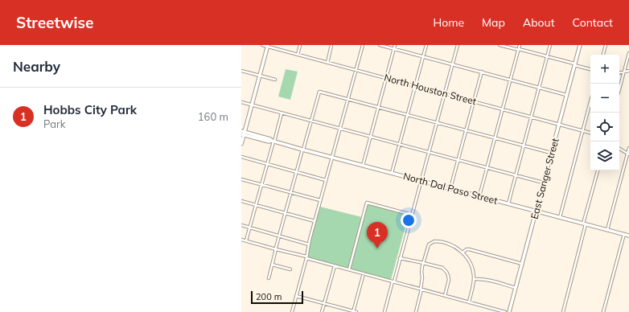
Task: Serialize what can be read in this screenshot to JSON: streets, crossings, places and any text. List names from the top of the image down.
{
  "streets": {
    "main road": ["East Sanger Street", "North Dal Paso Street"],
    "street": ["North Houston Street"]
  },
  "crossings": [
    ["North Houston Street", "East Sanger Street"],
    ["East Sanger Street", "North Dal Paso Street"]
  ],
  "scale_bar": "200 m",
  "page": {
    "header": "Streetwise",
    "nav": [
      "Home",
      "Map",
      "About",
      "Contact"
    ],
    "heading": "Nearby",
    "map_buttons": ["+", "−"],
    "list": [
      {
        "mark": "1",
        "name": "Hobbs City Park",
        "note": "Park",
        "value": "160 m"
      }
    ],
    "pins": "1",
    "scale": "200 m"
  }
}
